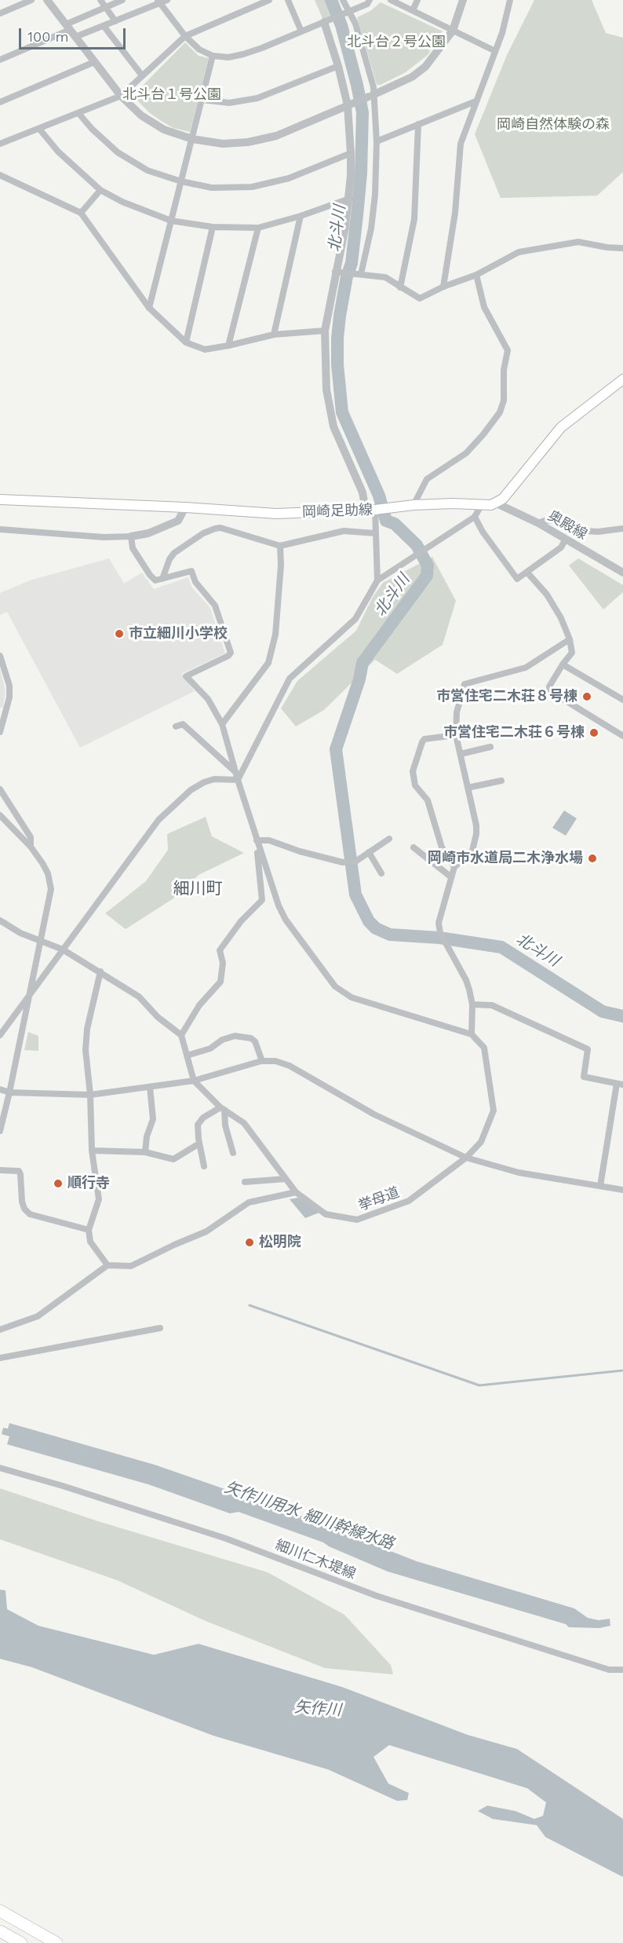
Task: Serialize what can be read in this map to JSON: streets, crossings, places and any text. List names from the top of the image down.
{
  "streets": {
    "main road": ["岡崎足助線"],
    "street": ["奥殿線", "挙母道", "細川仁木堤線"]
  },
  "crossings": [
    ["岡崎足助線", "奥殿線"]
  ],
  "districts": ["細川町"],
  "water": ["北斗川", "矢作川用水 細川幹線水路", "矢作川"],
  "parks": ["北斗台２号公園", "北斗台１号公園", "岡崎自然体験の森"],
  "places": [
    "市立細川小学校",
    "市営住宅二木荘８号棟",
    "市営住宅二木荘６号棟",
    "岡崎市水道局二木浄水場",
    "順行寺",
    "松明院"
  ],
  "scale_bar": "100 m"
}
